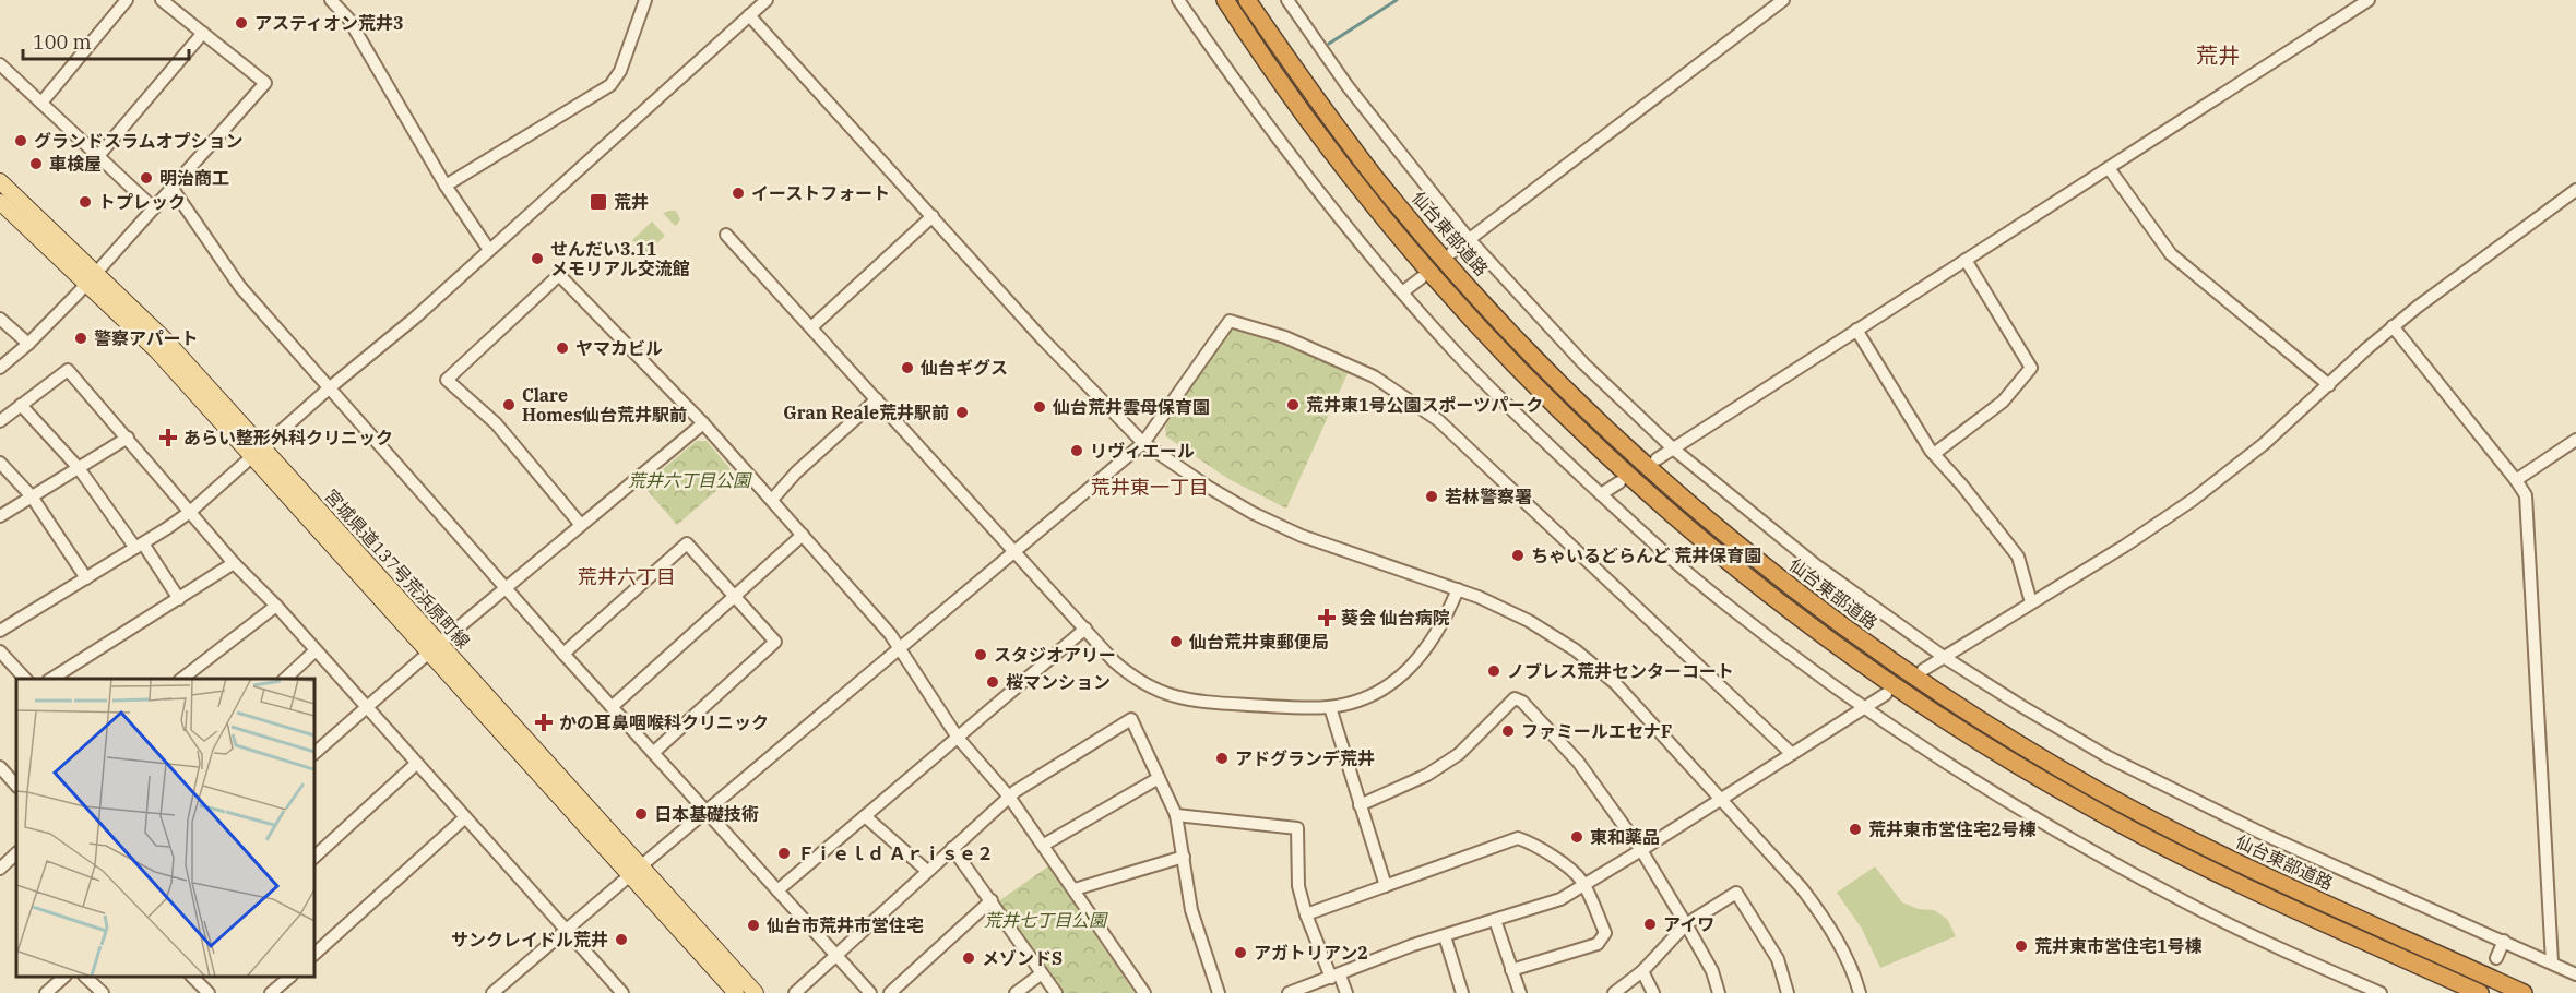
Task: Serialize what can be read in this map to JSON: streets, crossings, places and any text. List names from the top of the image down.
{
  "streets": {
    "highway": ["仙台東部道路"],
    "main road": ["宮城県道137号荒浜原町線"]
  },
  "districts": ["荒井", "荒井東一丁目", "荒井六丁目"],
  "parks": ["荒井六丁目公園", "荒井七丁目公園"],
  "places": {
    "other": [
      "アスティオン荒井3",
      "グランドスラムオプション",
      "車検屋",
      "明治商工",
      "イーストフォート",
      "トプレック",
      "せんだい3.11 メモリアル交流館",
      "警察アパート",
      "ヤマカビル",
      "仙台ギグス",
      "Clare Homes仙台荒井駅前",
      "荒井東1号公園スポーツパーク",
      "仙台荒井雲母保育園",
      "Gran Reale荒井駅前",
      "リヴィエール",
      "若林警察署",
      "ちゃいるどらんど 荒井保育園",
      "仙台荒井東郵便局",
      "スタジオアリー",
      "ノブレス荒井センターコート",
      "桜マンション",
      "ファミールエセナF",
      "アドグランデ荒井",
      "日本基礎技術",
      "荒井東市営住宅2号棟",
      "東和薬品",
      "Ｆｉｅｌｄ Ａｒｉｓｅ２",
      "アイワ",
      "仙台市荒井市営住宅",
      "サンクレイドル荒井",
      "荒井東市営住宅1号棟",
      "アガトリアン2",
      "メゾンドS"
    ],
    "transit": ["荒井"],
    "health": ["あらい整形外科クリニック", "葵会 仙台病院", "かの耳鼻咽喉科クリニック"]
  },
  "scale_bar": "100 m"
}
